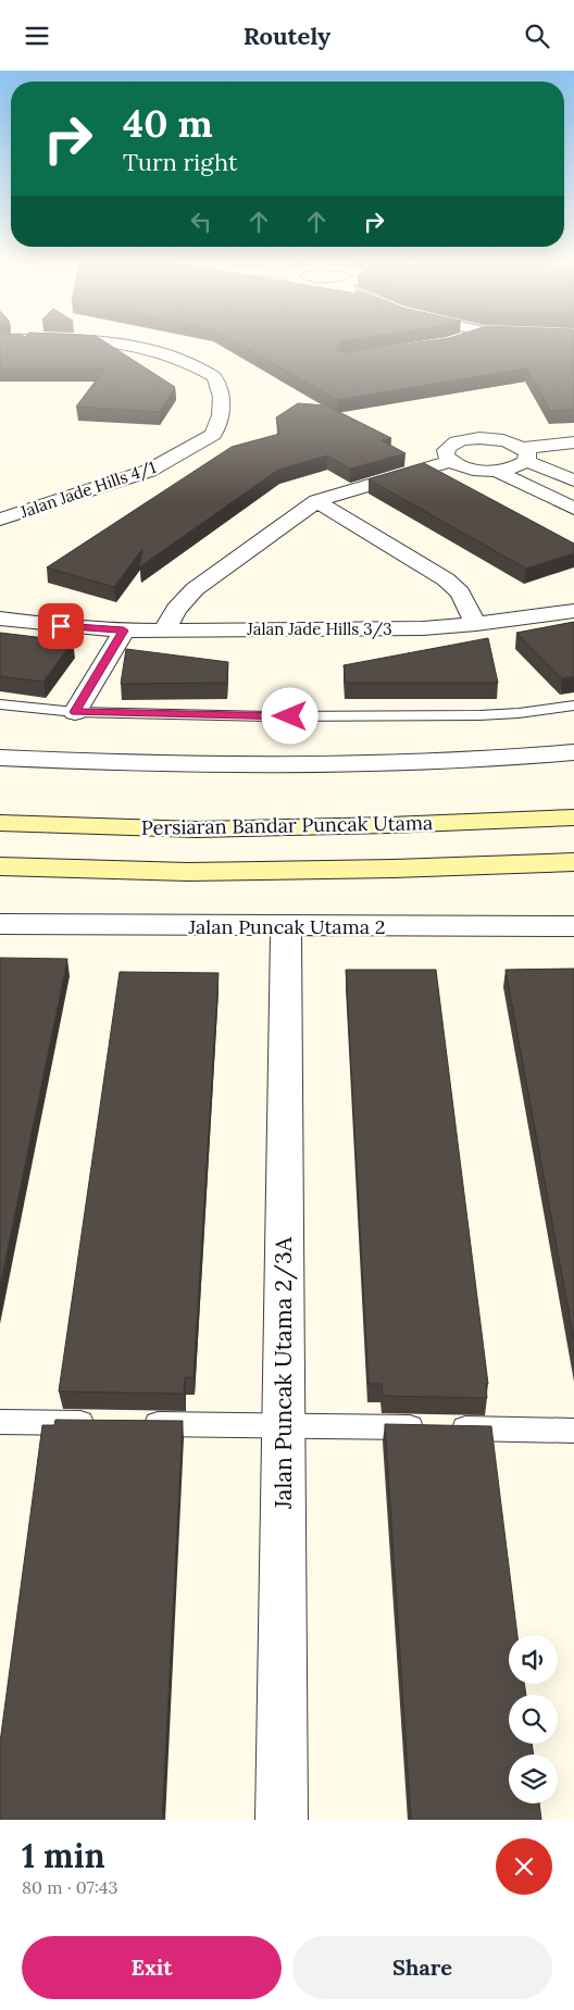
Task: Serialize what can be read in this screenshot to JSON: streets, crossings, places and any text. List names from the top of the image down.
{
  "streets": {
    "street": [
      "Jalan Jade Hills 4/1",
      "Jalan Jade Hills 3/3",
      "Persiaran Bandar Puncak Utama",
      "Jalan Puncak Utama 2",
      "Jalan Puncak Utama 2/3A"
    ]
  },
  "crossings": [
    ["Jalan Puncak Utama 2", "Jalan Puncak Utama 2/3A"]
  ],
  "page": {
    "header": "Routely",
    "turn": ["40 m", "Turn right"],
    "heading": ["1 min", "80 m · 07:43"],
    "buttons": ["Exit", "Share"]
  }
}
